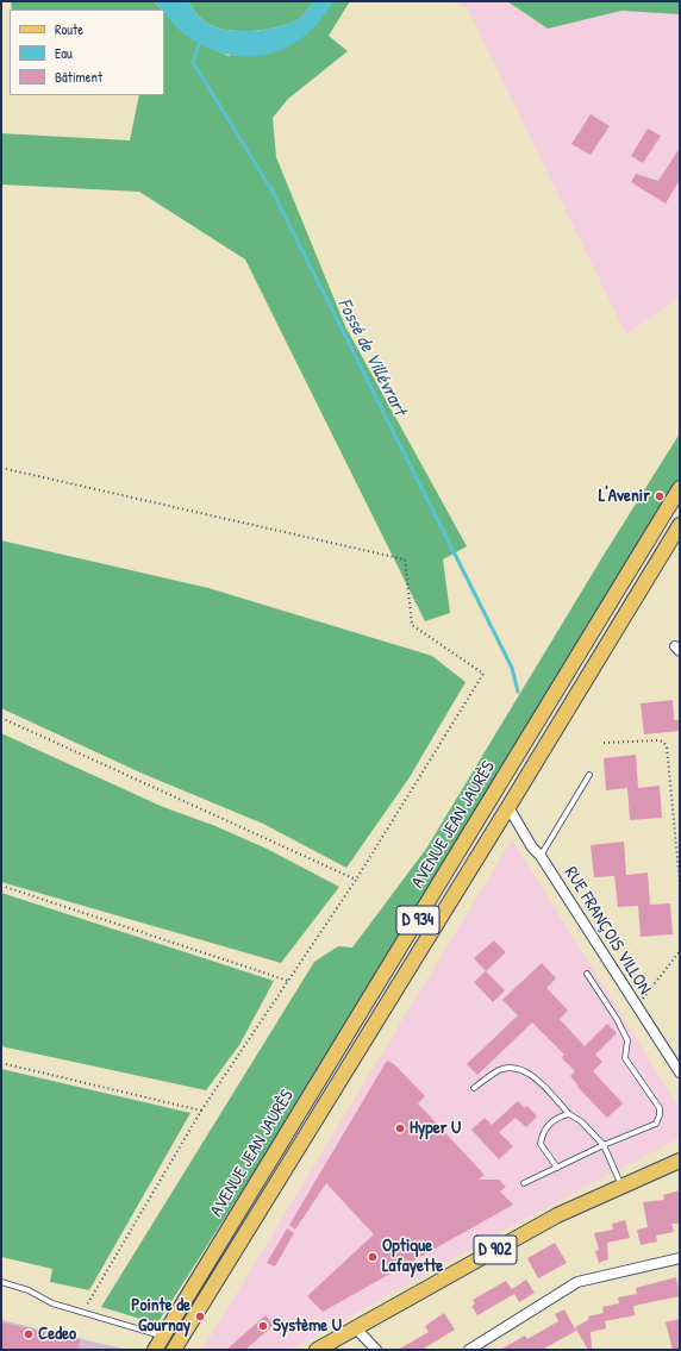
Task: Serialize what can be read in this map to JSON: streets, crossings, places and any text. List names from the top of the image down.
{
  "streets": {
    "main road": ["AVENUE JEAN JAURÈS", "D 934", "D 902"],
    "street": ["RUE FRANÇOIS VILLON"]
  },
  "crossings": [
    ["AVENUE JEAN JAURÈS", "RUE FRANÇOIS VILLON"]
  ],
  "water": ["Fossé de Villévrart"],
  "places": [
    "L'Avenir",
    "Hyper U",
    "Optique Lafayette",
    "Pointe de Gournay",
    "Système U",
    "Cedeo"
  ],
  "legend": ["Route", "Eau", "Bâtiment"]
}
